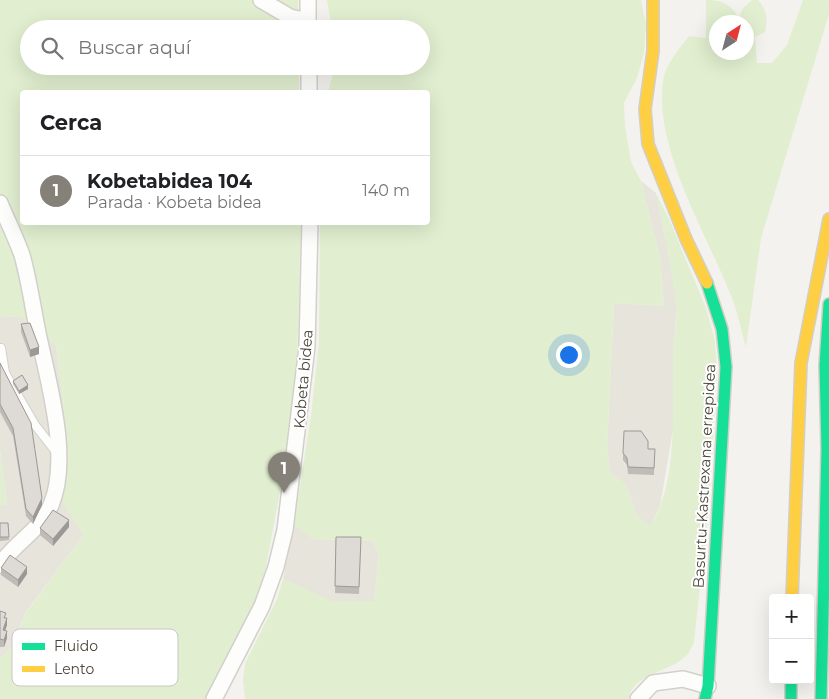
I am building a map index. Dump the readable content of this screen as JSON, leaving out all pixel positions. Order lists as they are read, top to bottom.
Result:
{
  "streets": {
    "main road": ["Basurtu-Kastrexana errepidea"],
    "street": ["Kobeta bidea"]
  },
  "legend": ["Fluido", "Lento"],
  "north": "top right",
  "page": {
    "search": "Buscar aquí",
    "heading": "Cerca",
    "list": [
      {
        "mark": "1",
        "name": "Kobetabidea 104",
        "note": "Parada · Kobeta bidea",
        "value": "140 m"
      }
    ],
    "pins": "1",
    "map_buttons": ["+", "−"]
  }
}
